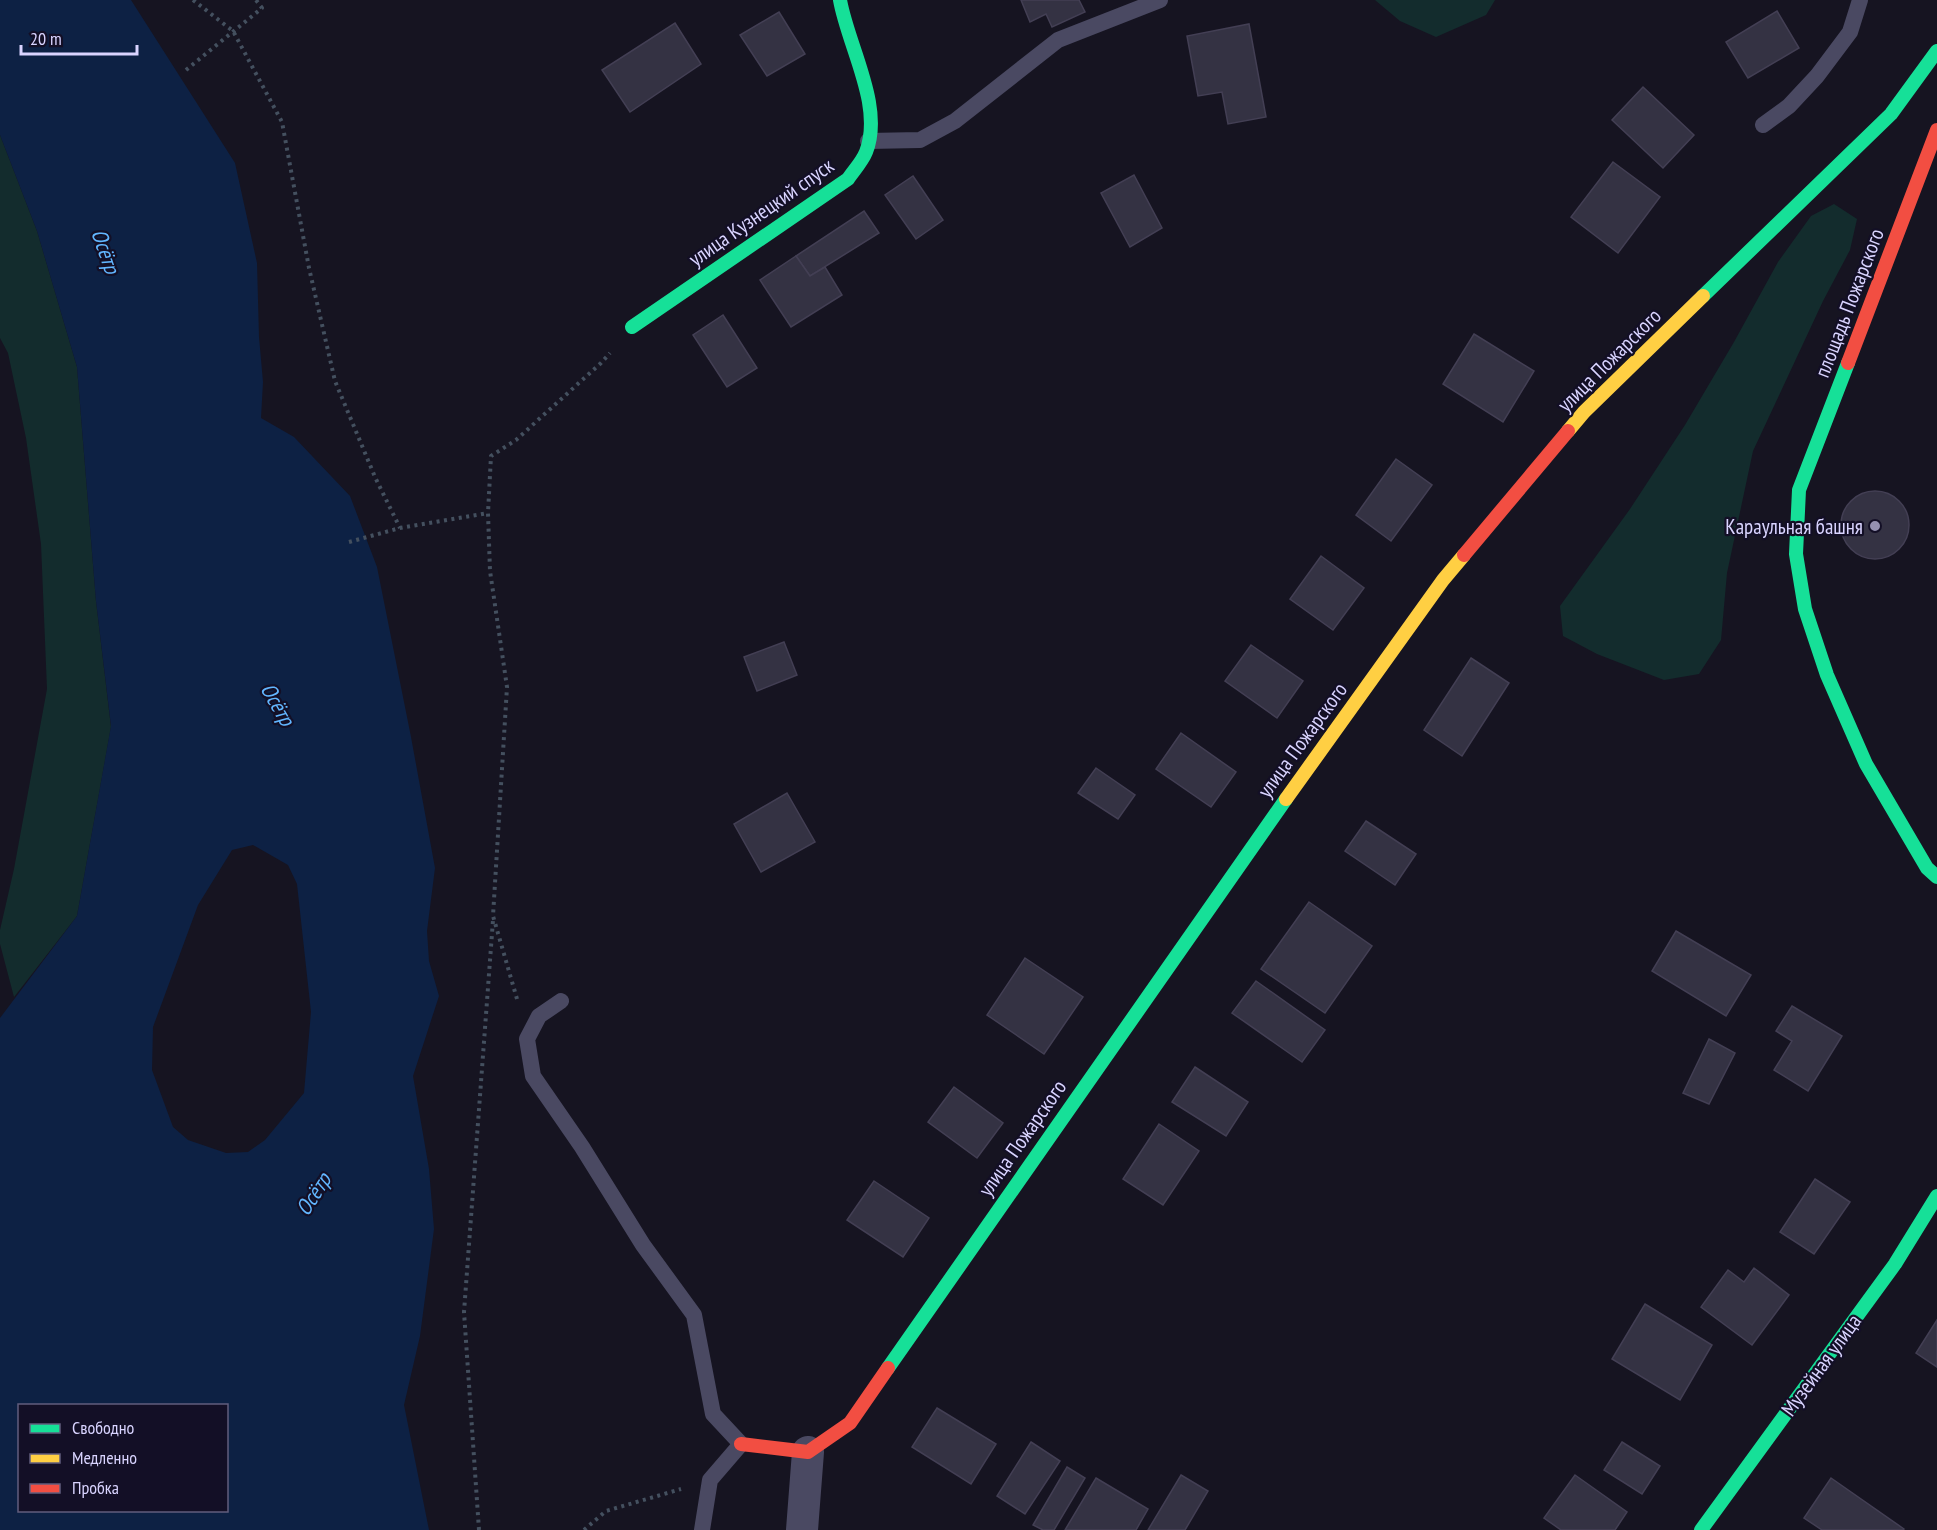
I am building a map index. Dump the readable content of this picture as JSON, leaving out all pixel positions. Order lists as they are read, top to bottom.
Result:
{
  "streets": {
    "street": [
      "улица Кузнецкий спуск",
      "площадь Пожарского",
      "улица Пожарского",
      "Музейная улица"
    ]
  },
  "water": ["Осётр"],
  "places": ["Караульная башня"],
  "legend": ["Свободно", "Медленно", "Пробка"],
  "scale_bar": "20 m"
}
